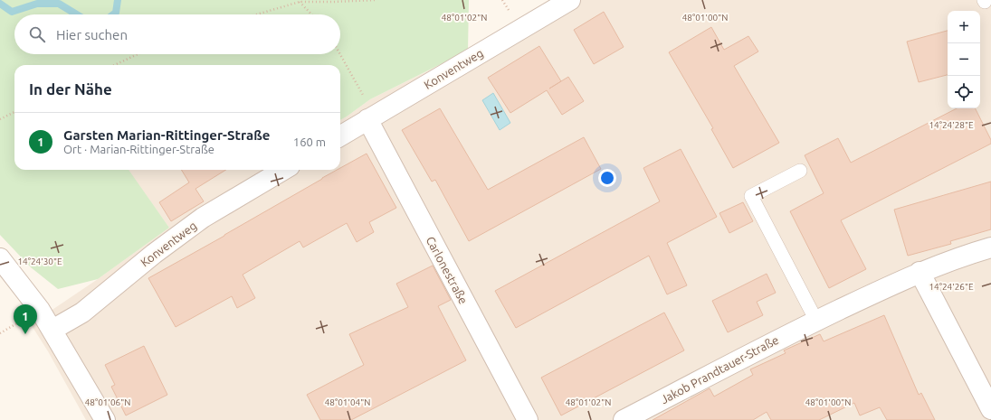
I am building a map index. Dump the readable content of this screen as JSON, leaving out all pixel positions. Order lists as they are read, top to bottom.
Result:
{
  "streets": {
    "street": ["Konventweg", "Carlonestraße", "Jakob Prandtauer-Straße"]
  },
  "crossings": [
    ["Konventweg", "Carlonestraße"]
  ],
  "page": {
    "map_buttons": ["+", "−"],
    "search": "Hier suchen",
    "heading": "In der Nähe",
    "list": [
      {
        "mark": "1",
        "name": "Garsten Marian-Rittinger-Straße",
        "note": "Ort · Marian-Rittinger-Straße",
        "value": "160 m"
      }
    ],
    "pins": "1"
  },
  "coordinates": [
    "48°01'02\"N",
    "48°01'00\"N",
    "14°24'28\"E",
    "14°24'30\"E",
    "14°24'26\"E",
    "48°01'06\"N",
    "48°01'04\"N"
  ]
}
